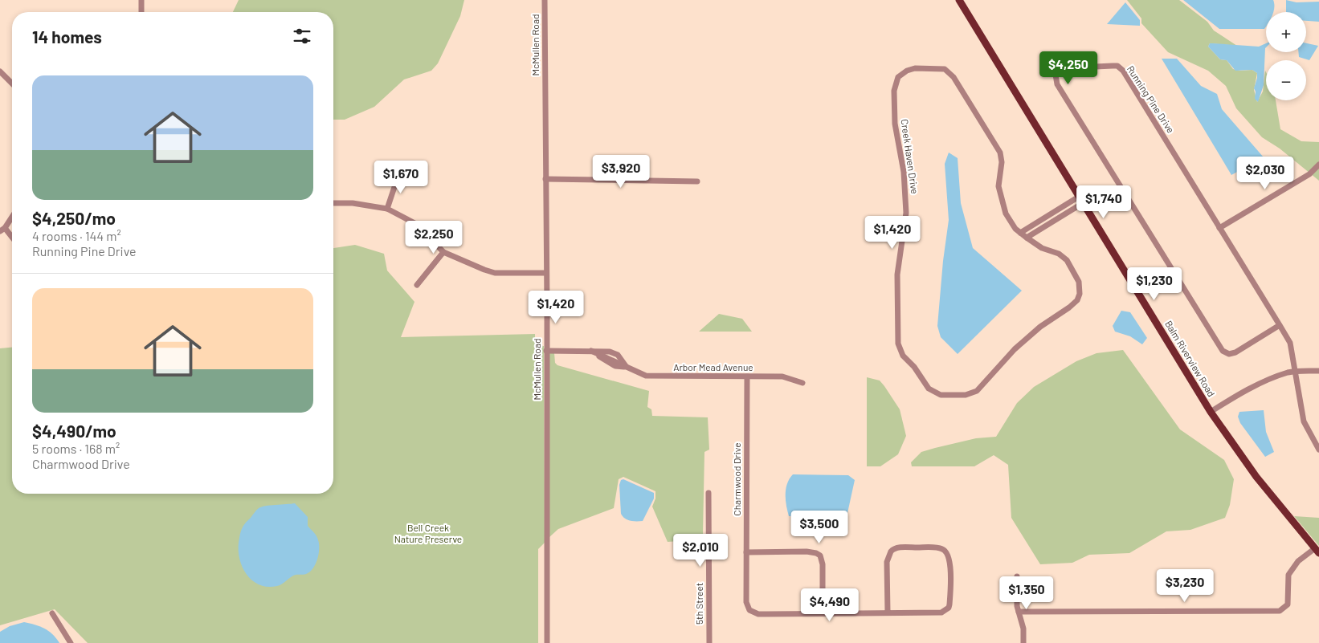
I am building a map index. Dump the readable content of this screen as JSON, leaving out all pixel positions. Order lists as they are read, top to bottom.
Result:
{
  "streets": {
    "main road": ["Balm Riverview Road"],
    "street": [
      "McMullen Road",
      "Running Pine Drive",
      "Creek Haven Drive",
      "Arbor Mead Avenue",
      "Charmwood Drive",
      "5th Street"
    ]
  },
  "crossings": [
    ["McMullen Road", "Arbor Mead Avenue"],
    ["Arbor Mead Avenue", "Charmwood Drive"]
  ],
  "parks": ["Bell Creek Nature Preserve"],
  "page": {
    "map_buttons": ["+", "−"],
    "heading": "14 homes",
    "price": [
      "$4,250",
      "$3,920",
      "$2,030",
      "$1,670",
      "$1,740",
      "$1,420",
      "$2,250",
      "$1,230",
      "$1,420",
      "$3,500",
      "$2,010",
      "$3,230",
      "$1,350",
      "$4,490"
    ],
    "list": [
      {
        "name": "$4,250/mo",
        "note": "4 rooms · 144 m² · Running Pine Drive"
      },
      {
        "name": "$4,490/mo",
        "note": "5 rooms · 168 m² · Charmwood Drive"
      }
    ]
  }
}
